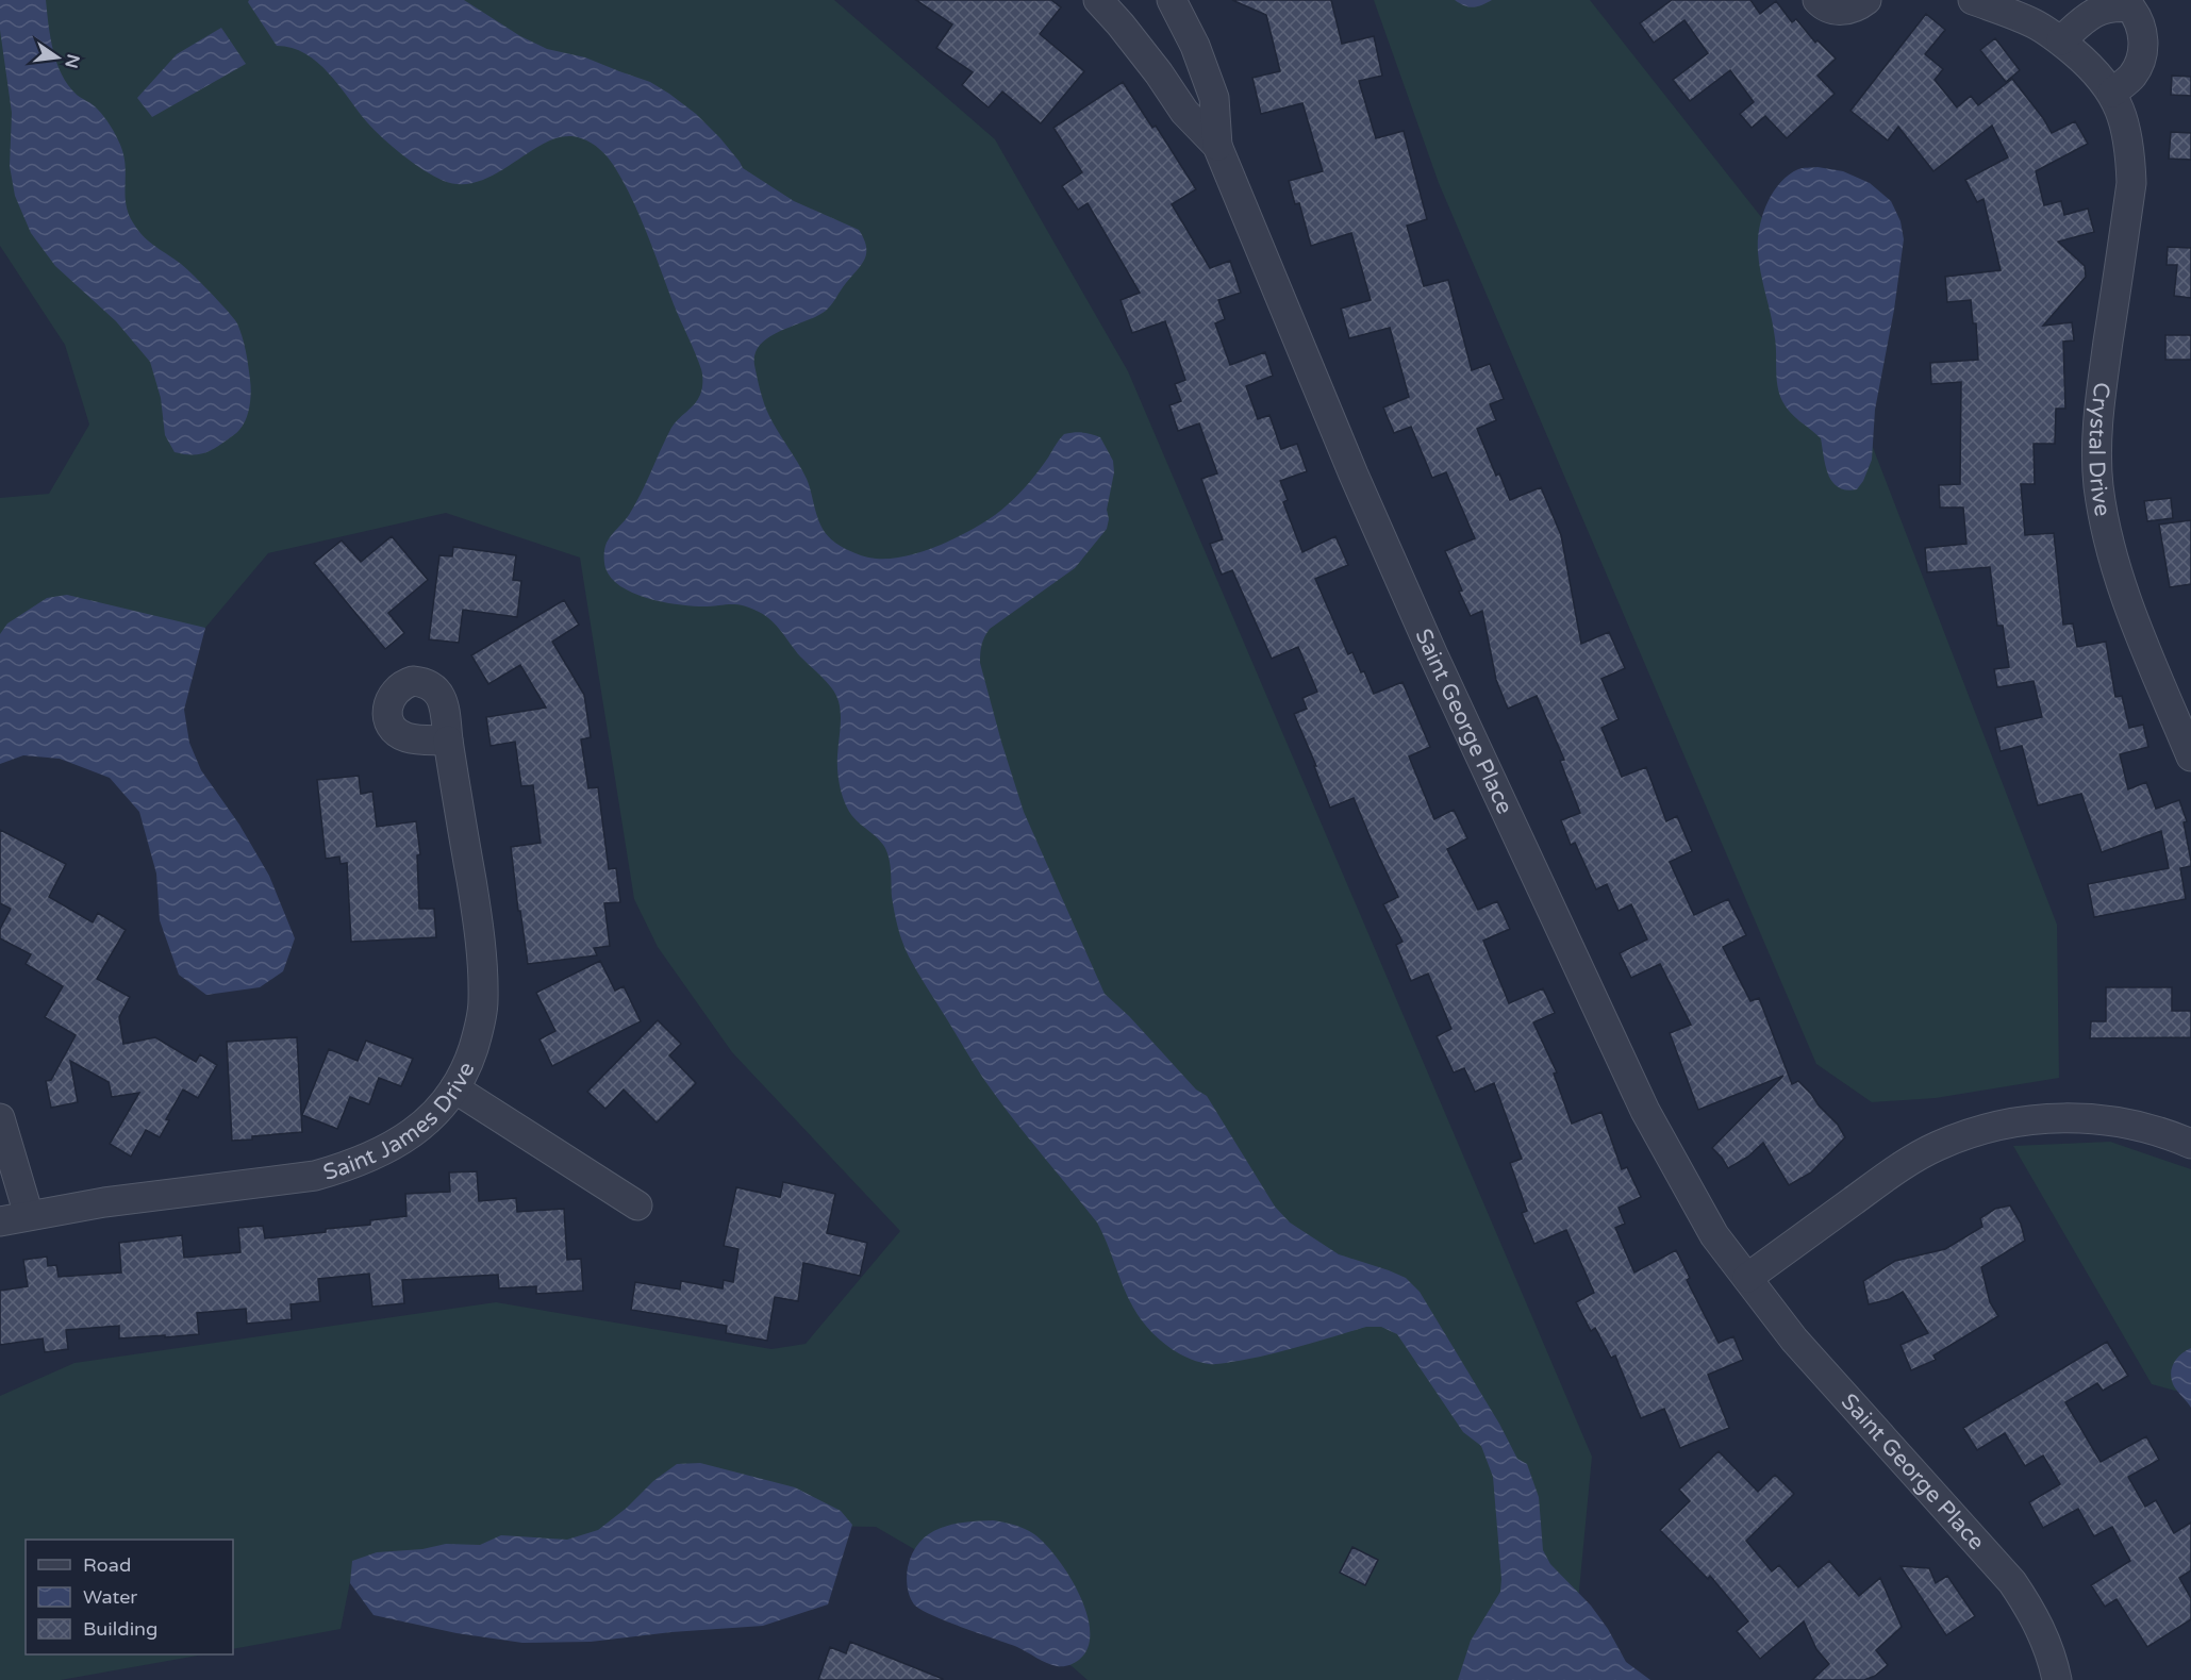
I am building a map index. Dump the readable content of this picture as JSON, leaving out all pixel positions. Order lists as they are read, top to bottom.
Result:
{
  "streets": {
    "street": ["Crystal Drive", "Saint George Place", "Saint James Drive"]
  },
  "legend": ["Road", "Water", "Building"],
  "north": "right"
}
